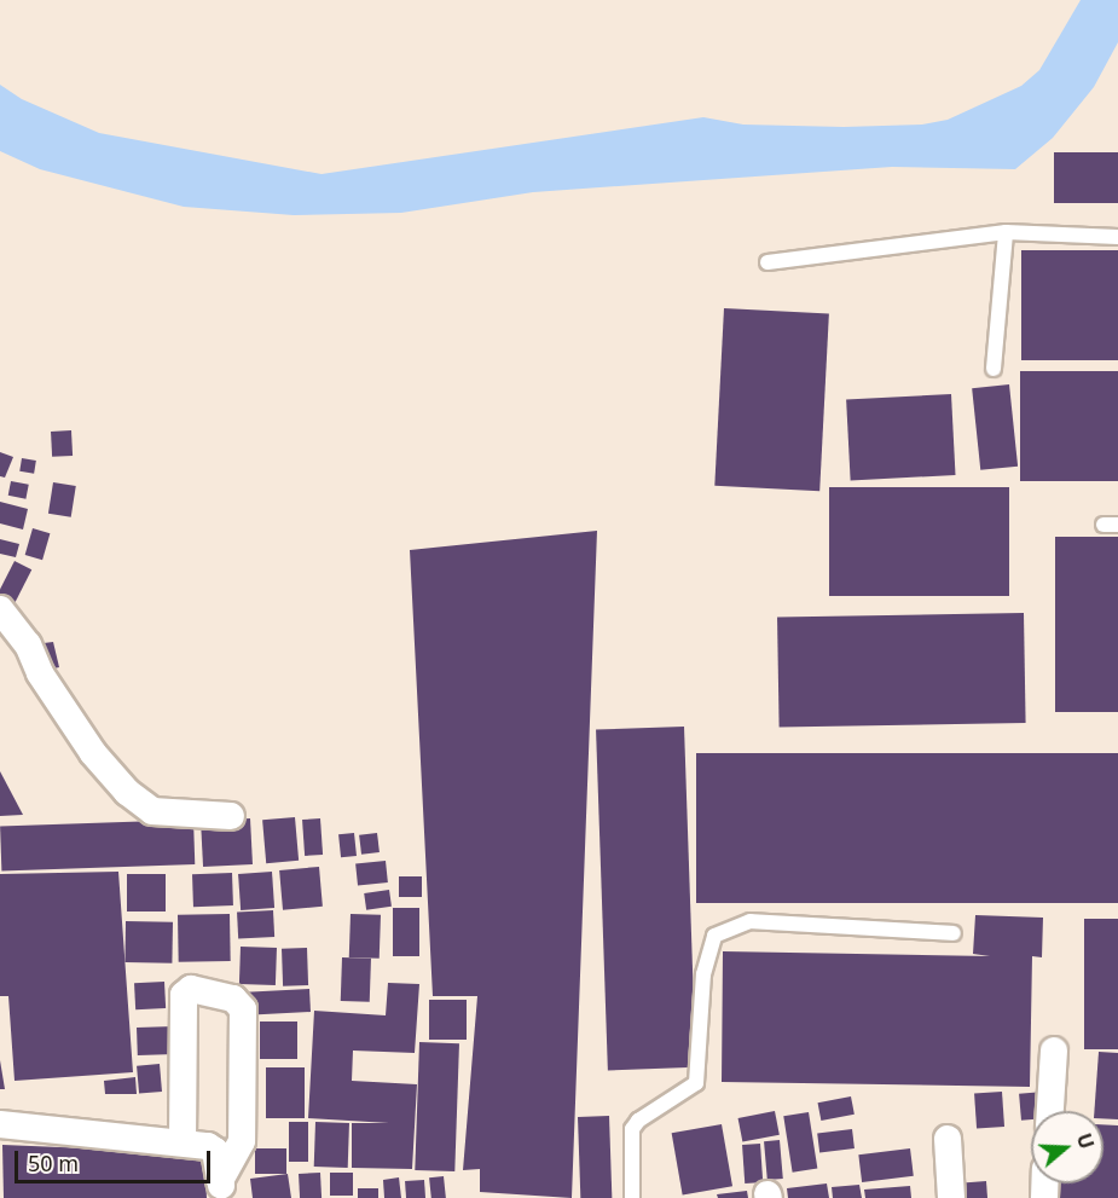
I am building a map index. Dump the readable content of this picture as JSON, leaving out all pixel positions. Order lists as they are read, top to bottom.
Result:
{
  "scale_bar": "50 m",
  "north": "right"
}
